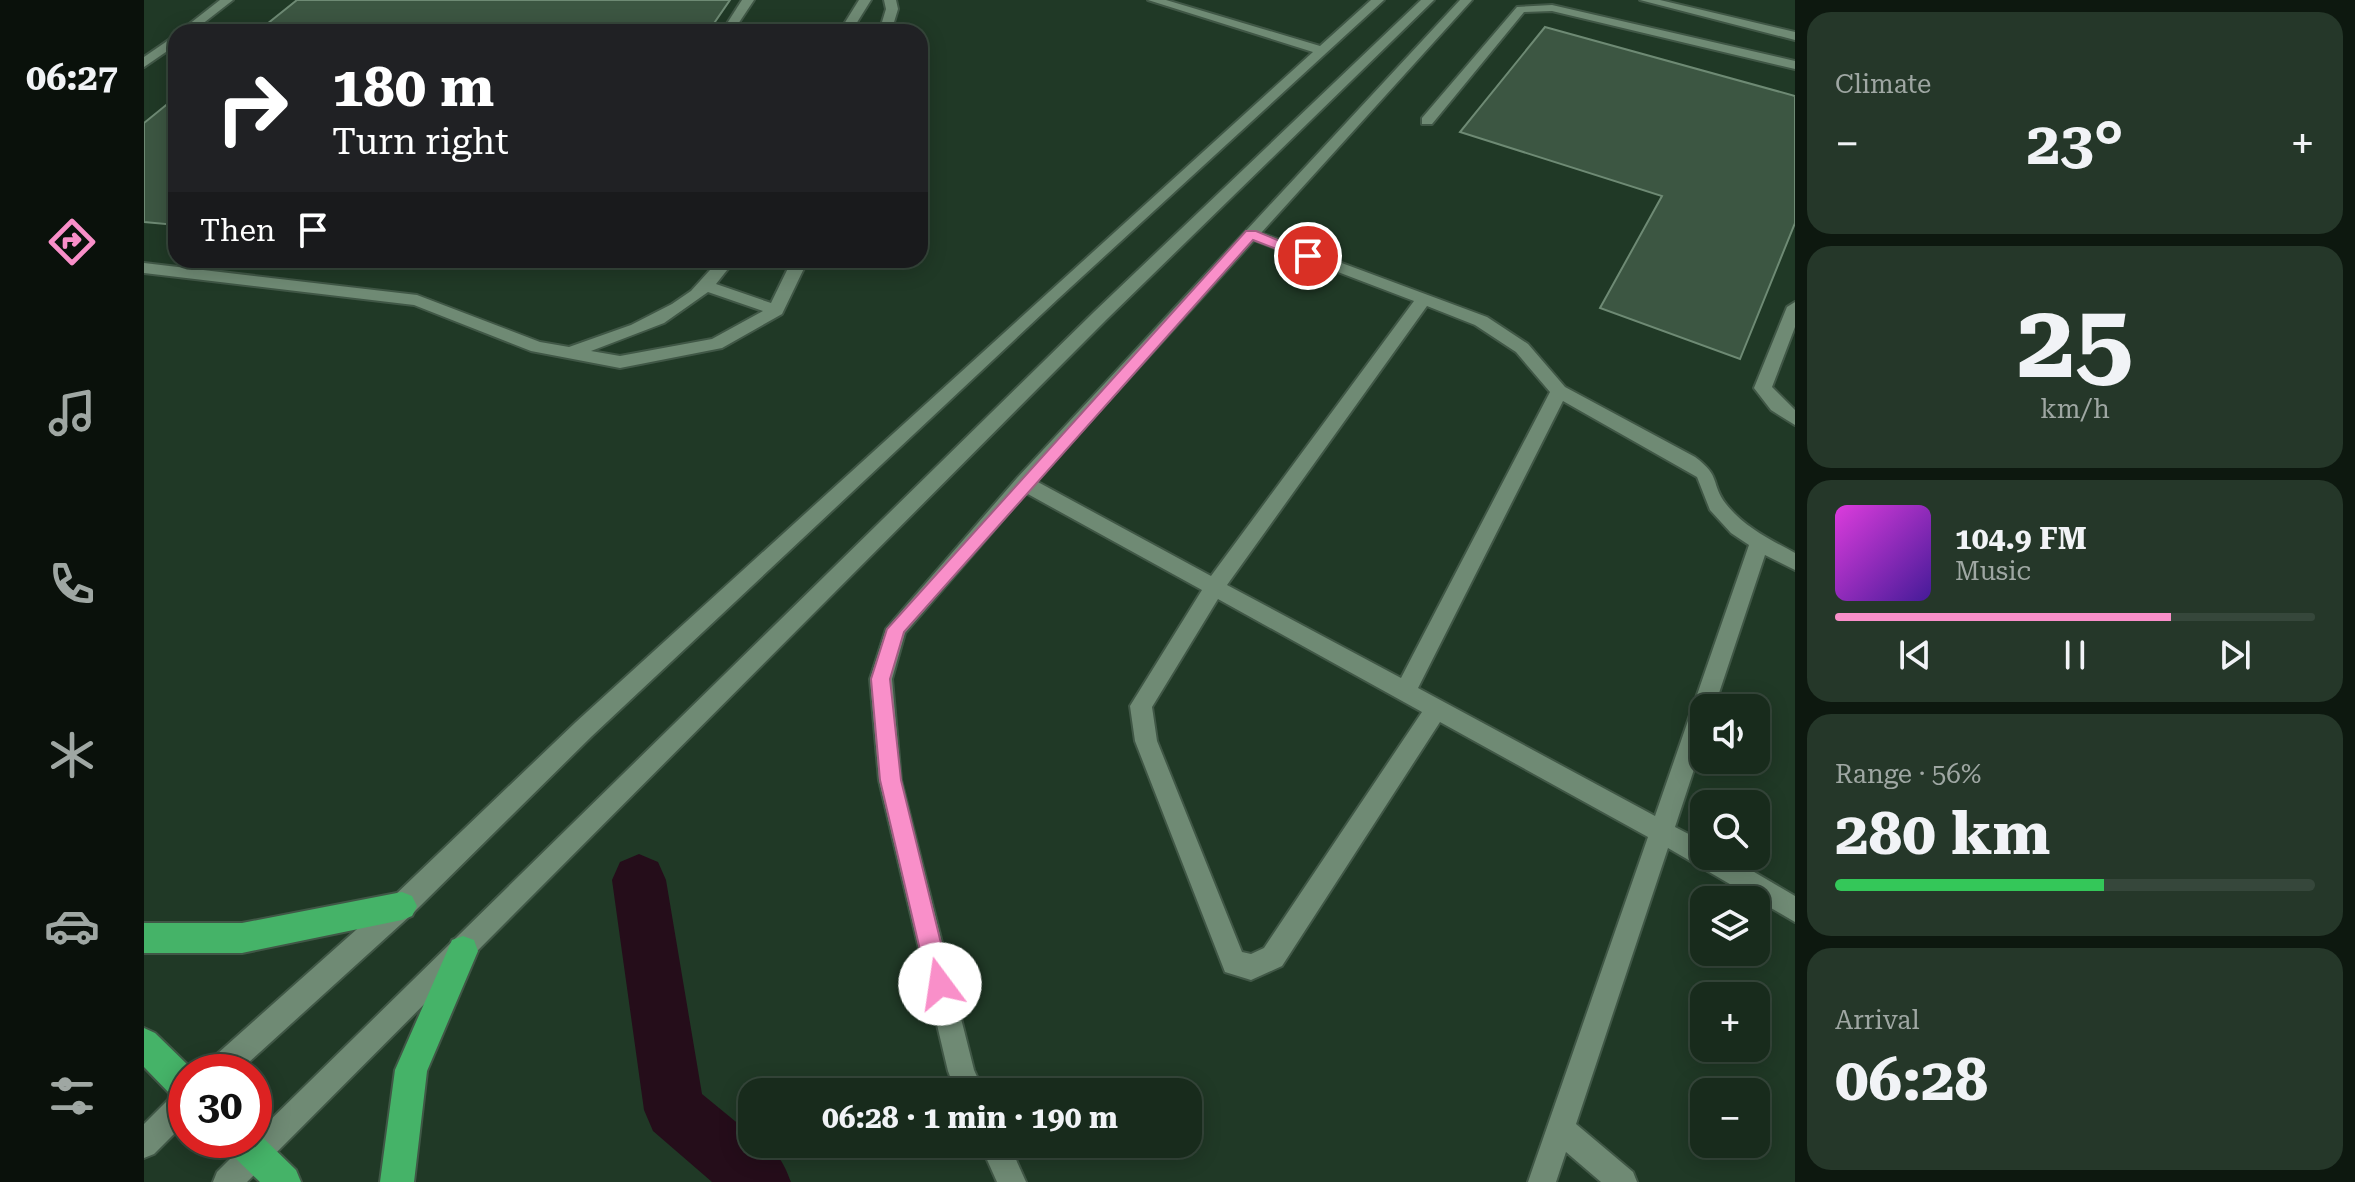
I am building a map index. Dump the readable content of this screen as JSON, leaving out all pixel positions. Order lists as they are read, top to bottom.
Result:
{
  "page": {
    "tabs": "06:27",
    "tile": [
      "Climate",
      ["25", "km/h"],
      ["Range · 56%", "280 km"],
      ["Arrival", "06:28"]
    ],
    "turn": ["180 m", "Turn right"],
    "heat": ["−", "23°", "+"],
    "then": "Then",
    "song": ["104.9 FM", "Music"],
    "map_buttons": ["+", "−"],
    "limit": "30",
    "trip": "06:28 · 1 min · 190 m"
  }
}
